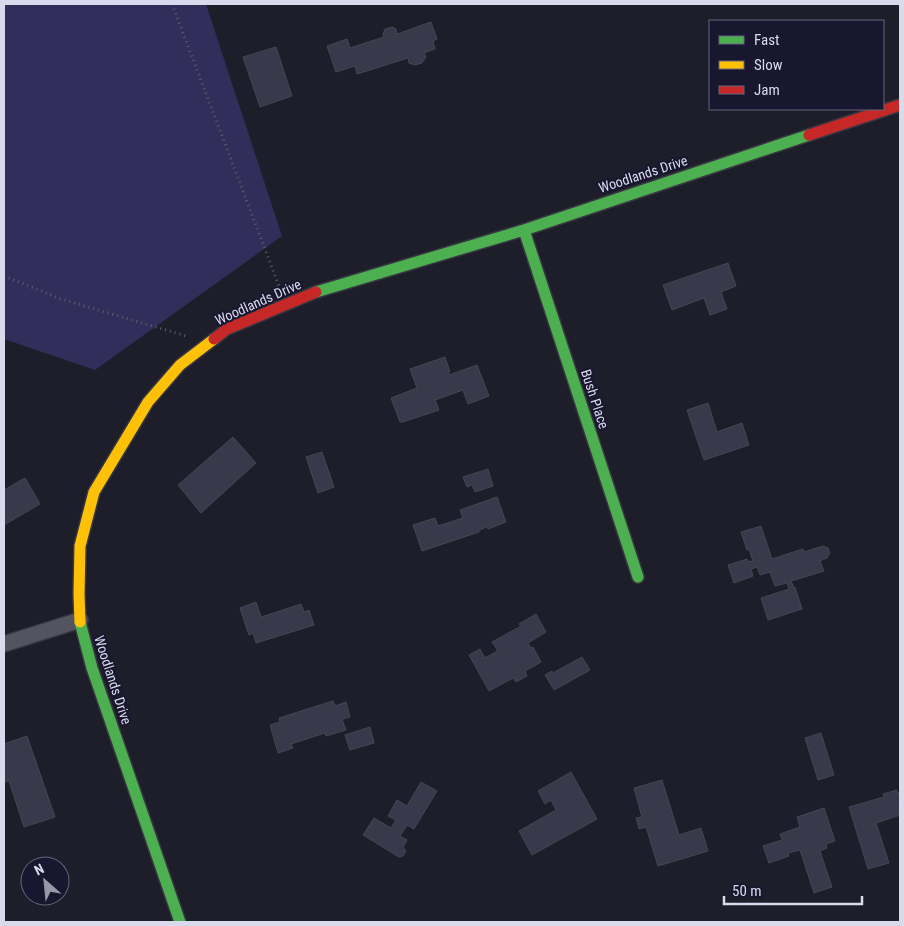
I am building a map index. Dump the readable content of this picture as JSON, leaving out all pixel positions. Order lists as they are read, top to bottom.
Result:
{
  "streets": {
    "street": ["Woodlands Drive", "Bush Place"]
  },
  "crossings": [
    ["Woodlands Drive", "Bush Place"]
  ],
  "legend": ["Fast", "Slow", "Jam"],
  "scale_bar": "50 m",
  "north": "top left"
}
